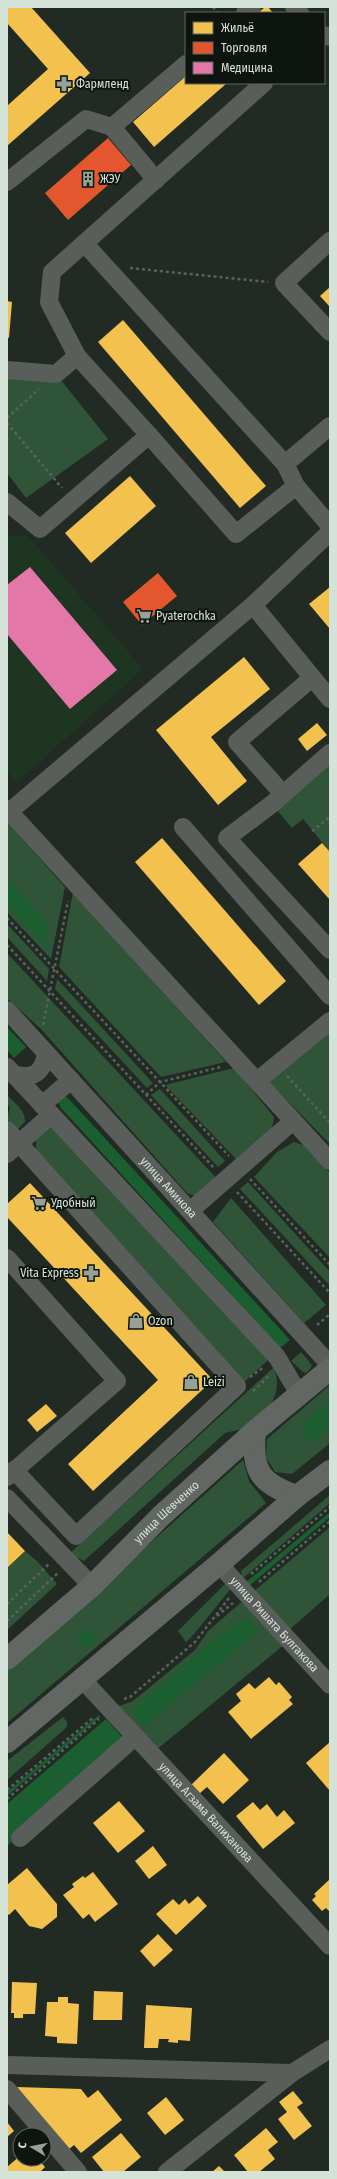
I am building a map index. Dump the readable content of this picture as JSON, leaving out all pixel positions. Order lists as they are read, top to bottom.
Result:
{
  "streets": {
    "main road": ["улица Шевченко"],
    "street": ["улица Аминова", "улица Ришата Булгакова", "улица Агзама Валиханова"]
  },
  "places": {
    "pharmacy": ["Фармленд", "Vita Express"],
    "building": ["ЖЭУ"],
    "supermarket": ["Pyaterochka", "Удобный"],
    "shop": ["Ozon", "Leizi"]
  },
  "legend": ["Жильё", "Торговля", "Медицина"],
  "north": "left"
}
